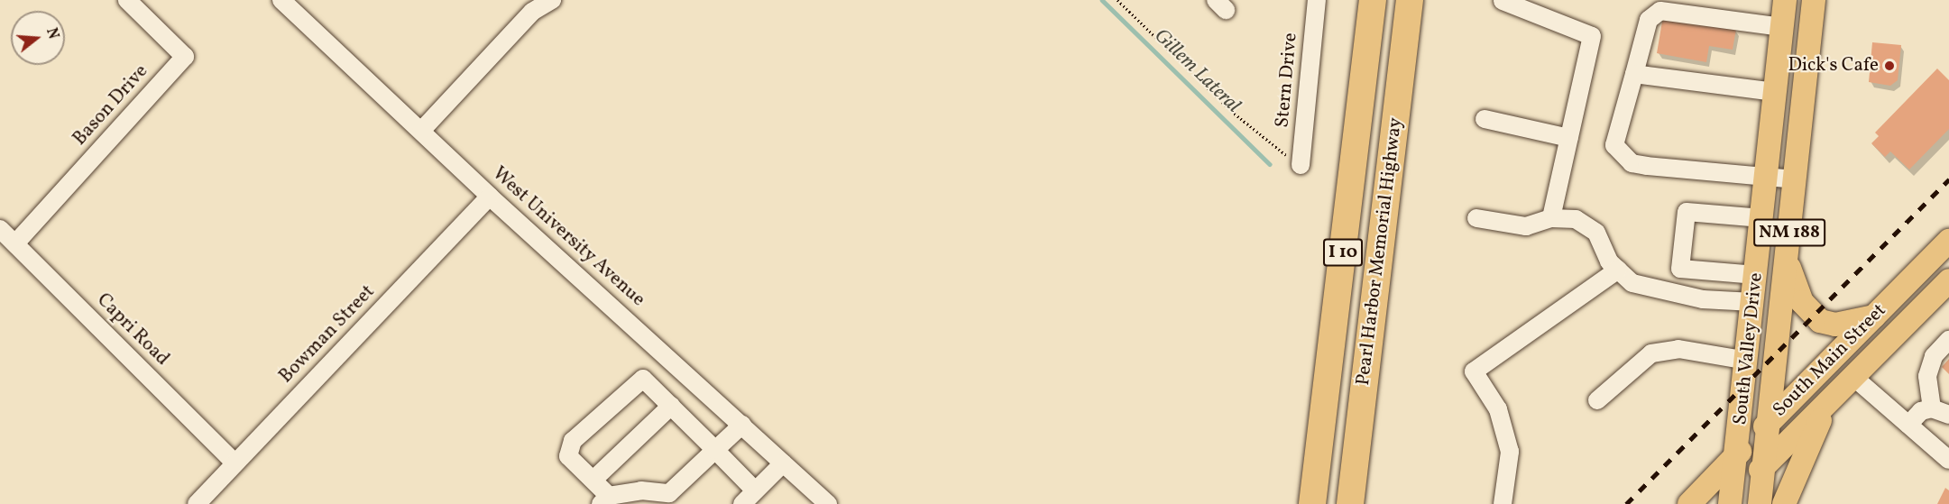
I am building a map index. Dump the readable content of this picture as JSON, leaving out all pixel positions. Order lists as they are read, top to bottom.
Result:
{
  "streets": {
    "highway": ["Pearl Harbor Memorial Highway", "I 10"],
    "main road": ["NM 188", "South Valley Drive", "South Main Street"],
    "street": [
      "Stern Drive",
      "Bason Drive",
      "West University Avenue",
      "Capri Road",
      "Bowman Street"
    ]
  },
  "crossings": [
    ["Bason Drive", "Capri Road"],
    ["West University Avenue", "Bowman Street"],
    ["Capri Road", "Bowman Street"],
    ["South Valley Drive", "South Main Street"]
  ],
  "water": ["Gillem Lateral"],
  "places": ["Dick's Cafe"],
  "north": "right"
}
